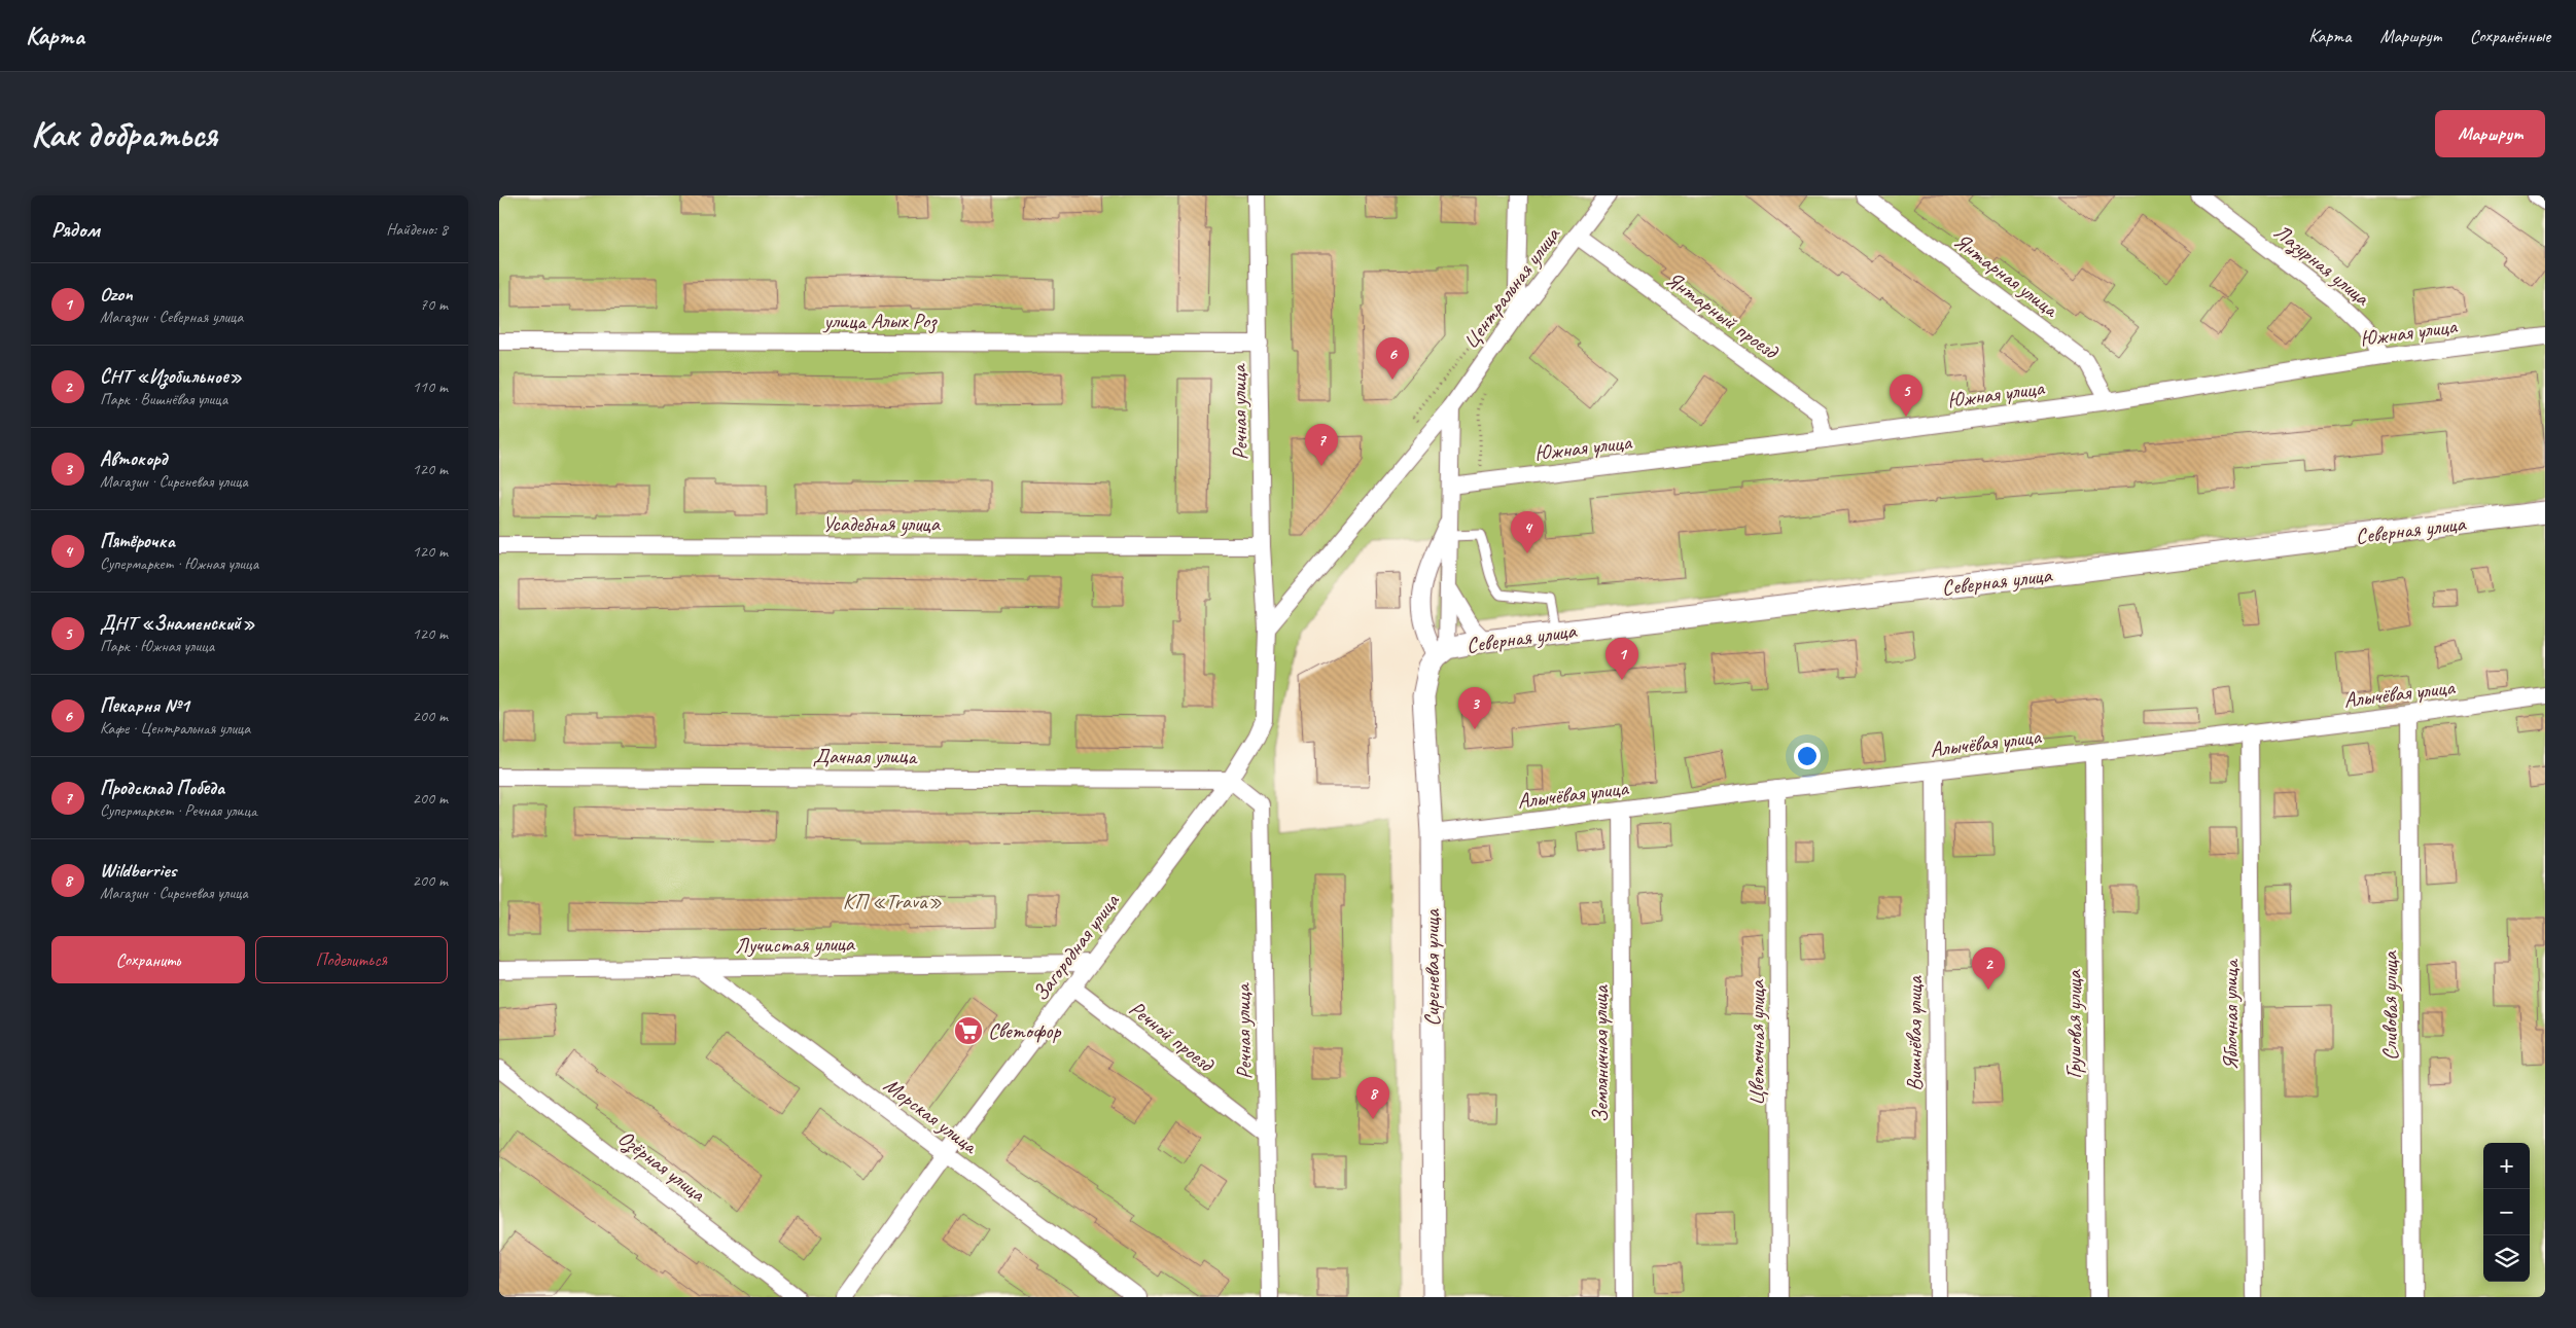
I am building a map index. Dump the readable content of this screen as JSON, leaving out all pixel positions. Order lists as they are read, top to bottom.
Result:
{
  "streets": {
    "street": [
      "Лазурная улица",
      "Янтарная улица",
      "Центральная улица",
      "Янтарный проезд",
      "улица Алых Роз",
      "Южная улица",
      "Речная улица",
      "Усадебная улица",
      "Северная улица",
      "Алычёвая улица",
      "Дачная улица",
      "Лучистая улица",
      "Загородная улица",
      "Сиреневая улица",
      "Сливовая улица",
      "Яблочная улица",
      "Грушовая улица",
      "Вишнёвая улица",
      "Речной проезд",
      "Цветочная улица",
      "Земляничная улица",
      "Морская улица",
      "Озёрная улица"
    ]
  },
  "crossings": [
    ["Лазурная улица", "Южная улица"],
    ["Янтарная улица", "Южная улица"],
    ["Центральная улица", "Янтарный проезд"],
    ["Центральная улица", "Речная улица"],
    ["Центральная улица", "Загородная улица"],
    ["Янтарный проезд", "Южная улица"],
    ["улица Алых Роз", "Речная улица"],
    ["Речная улица", "Усадебная улица"],
    ["Речная улица", "Дачная улица"],
    ["Речная улица", "Загородная улица"],
    ["Речная улица", "Речной проезд"],
    ["Северная улица", "Сиреневая улица"],
    ["Алычёвая улица", "Сиреневая улица"],
    ["Алычёвая улица", "Сливовая улица"],
    ["Алычёвая улица", "Яблочная улица"],
    ["Алычёвая улица", "Грушовая улица"],
    ["Алычёвая улица", "Вишнёвая улица"],
    ["Алычёвая улица", "Цветочная улица"],
    ["Алычёвая улица", "Земляничная улица"],
    ["Дачная улица", "Загородная улица"],
    ["Лучистая улица", "Загородная улица"],
    ["Лучистая улица", "Морская улица"],
    ["Загородная улица", "Речной проезд"],
    ["Загородная улица", "Морская улица"]
  ],
  "parks": ["КП «Trava»"],
  "places": {
    "supermarket": ["Светофор"]
  },
  "page": {
    "header": "Карта",
    "nav": ["Карта", "Маршрут", "Сохранённые"],
    "buttons": [
      "Маршрут",
      ["Сохранить", "Поделиться"]
    ],
    "title": "Как добраться",
    "heading": ["Рядом", "Найдено: 8"],
    "list": [
      {
        "mark": "1",
        "name": "Ozon",
        "note": "Магазин · Северная улица",
        "value": "70 m"
      },
      {
        "mark": "2",
        "name": "СНТ «Изобильное»",
        "note": "Парк · Вишнёвая улица",
        "value": "110 m"
      },
      {
        "mark": "3",
        "name": "Автокорд",
        "note": "Магазин · Сиреневая улица",
        "value": "120 m"
      },
      {
        "mark": "4",
        "name": "Пятёрочка",
        "note": "Супермаркет · Южная улица",
        "value": "120 m"
      },
      {
        "mark": "5",
        "name": "ДНТ «Знаменский»",
        "note": "Парк · Южная улица",
        "value": "120 m"
      },
      {
        "mark": "6",
        "name": "Пекарня №1",
        "note": "Кафе · Центральная улица",
        "value": "200 m"
      },
      {
        "mark": "7",
        "name": "Продсклад Победа",
        "note": "Супермаркет · Речная улица",
        "value": "200 m"
      },
      {
        "mark": "8",
        "name": "Wildberries",
        "note": "Магазин · Сиреневая улица",
        "value": "200 m"
      }
    ],
    "pins": [
      "6",
      "5",
      "7",
      "4",
      "1",
      "3",
      "2",
      "8"
    ],
    "map_buttons": ["+", "−"]
  }
}
